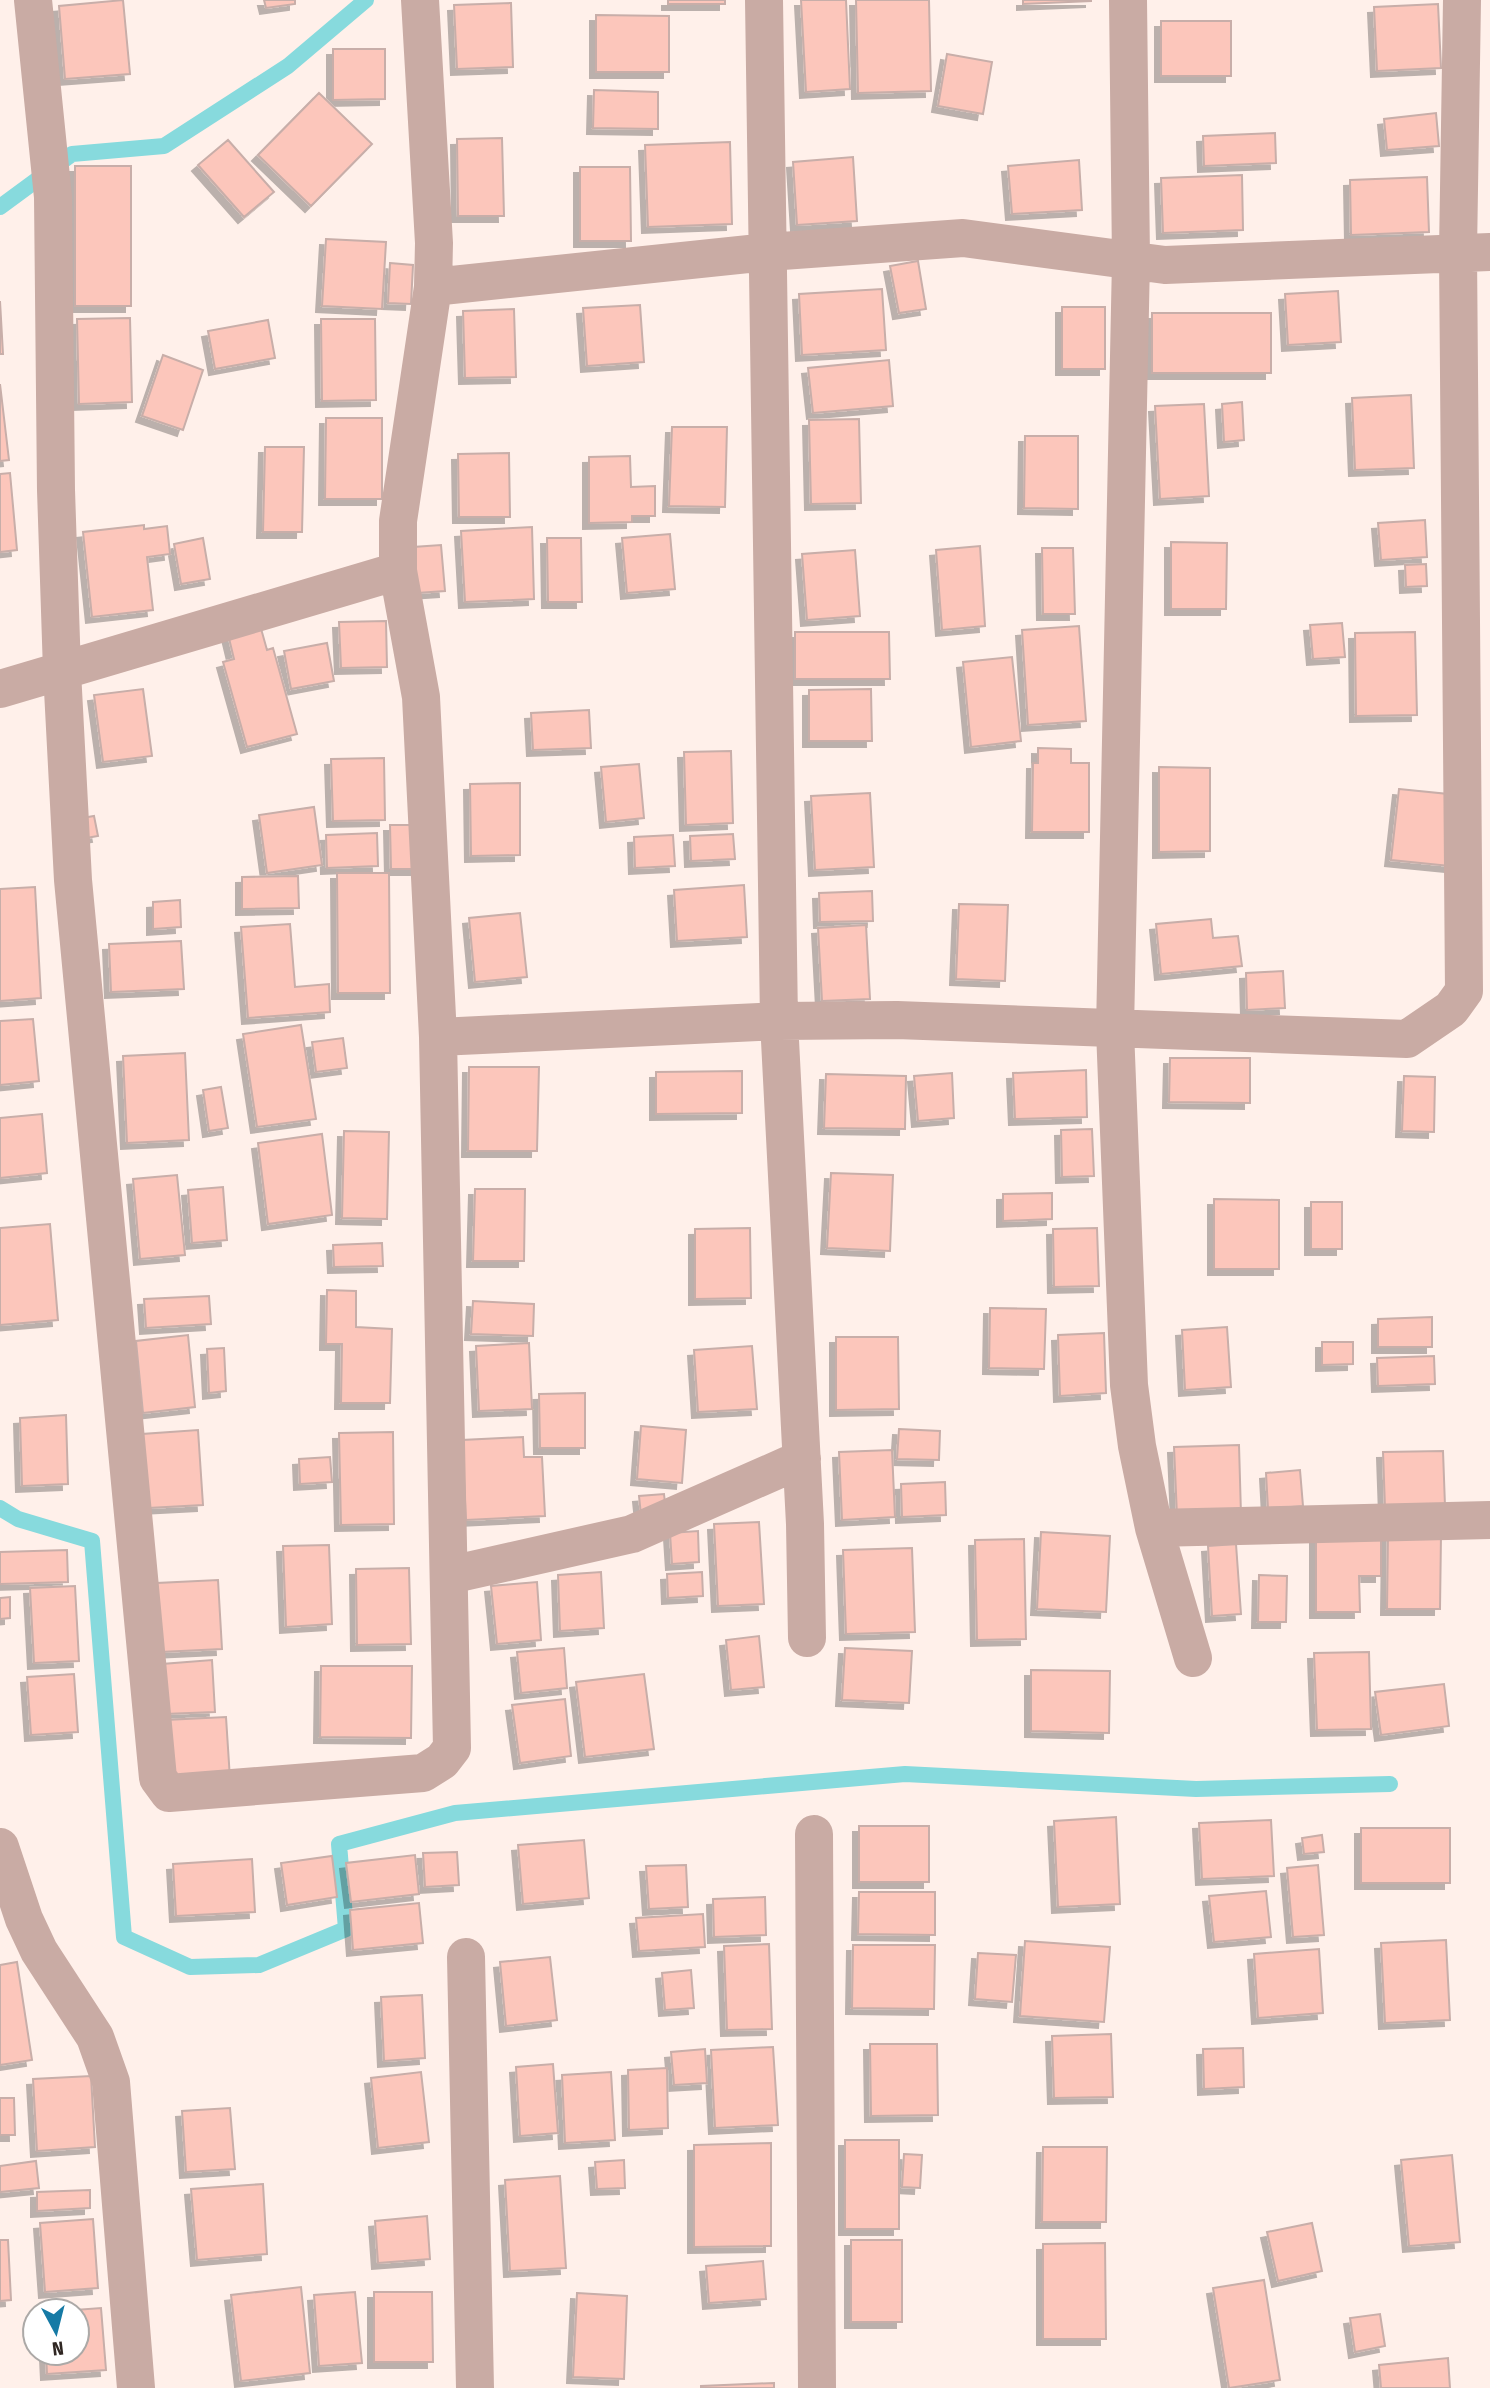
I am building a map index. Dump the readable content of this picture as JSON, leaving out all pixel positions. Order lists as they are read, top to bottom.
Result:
{
  "north": "bottom"
}
